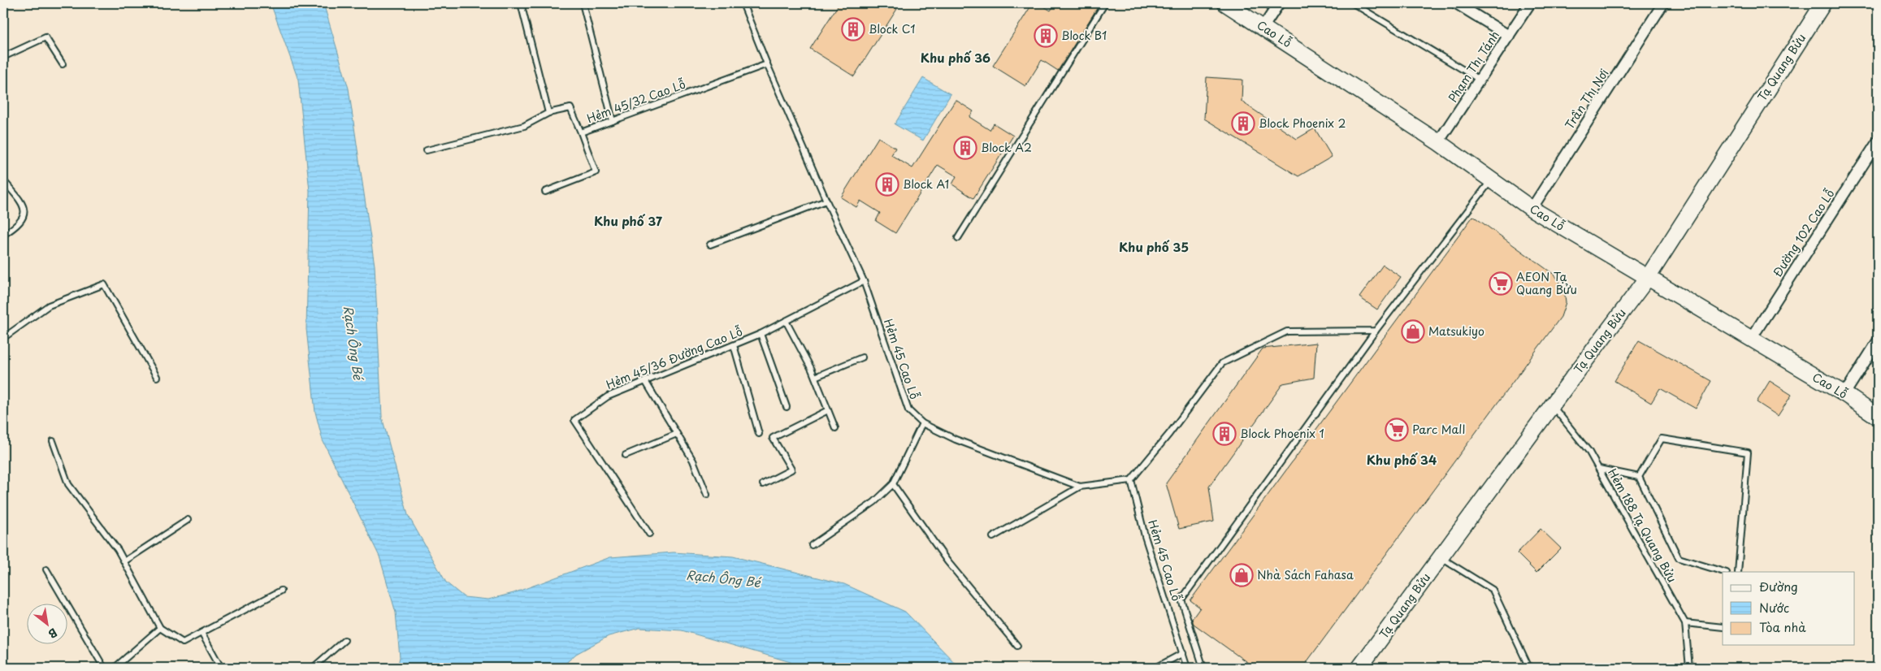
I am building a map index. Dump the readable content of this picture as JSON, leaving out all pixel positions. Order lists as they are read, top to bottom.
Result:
{
  "streets": {
    "main road": ["Cao Lỗ", "Tạ Quang Bửu"],
    "street": ["Phạm Thị Tánh", "Trần Thị Nơi", "Đường 102 Cao Lỗ"],
    "lane": [
      "Hẻm 45/32 Cao Lỗ",
      "Hẻm 45/36 Đường Cao Lỗ",
      "Hẻm 45 Cao Lỗ",
      "Hẻm 188 Tạ Quang Bửu"
    ]
  },
  "crossings": [
    ["Cao Lỗ", "Phạm Thị Tánh"],
    ["Cao Lỗ", "Tạ Quang Bửu"],
    ["Cao Lỗ", "Trần Thị Nơi"],
    ["Cao Lỗ", "Đường 102 Cao Lỗ"],
    ["Tạ Quang Bửu", "Hẻm 188 Tạ Quang Bửu"],
    ["Hẻm 45/32 Cao Lỗ", "Hẻm 45 Cao Lỗ"],
    ["Hẻm 45/36 Đường Cao Lỗ", "Hẻm 45 Cao Lỗ"]
  ],
  "districts": [
    "Khu phố 36",
    "Khu phố 37",
    "Khu phố 35",
    "Khu phố 34"
  ],
  "water": ["Rạch Ông Bé"],
  "places": {
    "building": [
      "Block C1",
      "Block B1",
      "Block Phoenix 2",
      "Block A2",
      "Block A1",
      "Block Phoenix 1"
    ],
    "supermarket": ["AEON Tạ Quang Bửu", "Parc Mall"],
    "shop": ["Matsukiyo", "Nhà Sách Fahasa"]
  },
  "legend": ["Đường", "Nước", "Tòa nhà"],
  "north": "bottom right"
}
